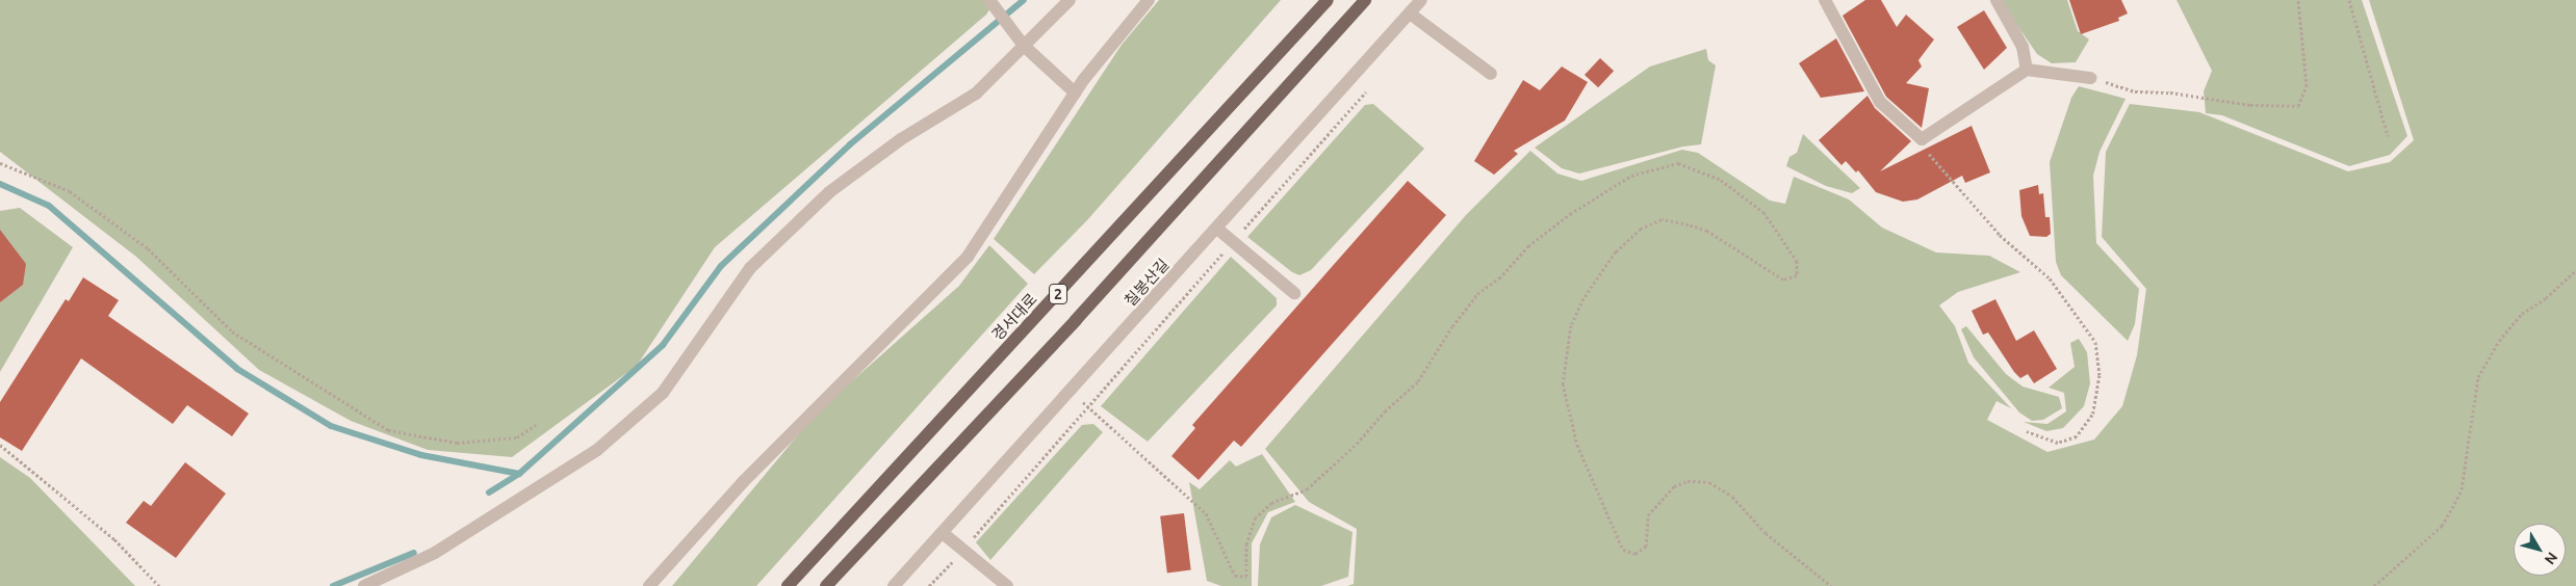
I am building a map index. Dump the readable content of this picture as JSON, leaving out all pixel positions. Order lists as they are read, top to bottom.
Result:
{
  "streets": {
    "main road": ["2", "경서대로"],
    "street": ["칠봉산길"]
  },
  "north": "bottom right"
}
